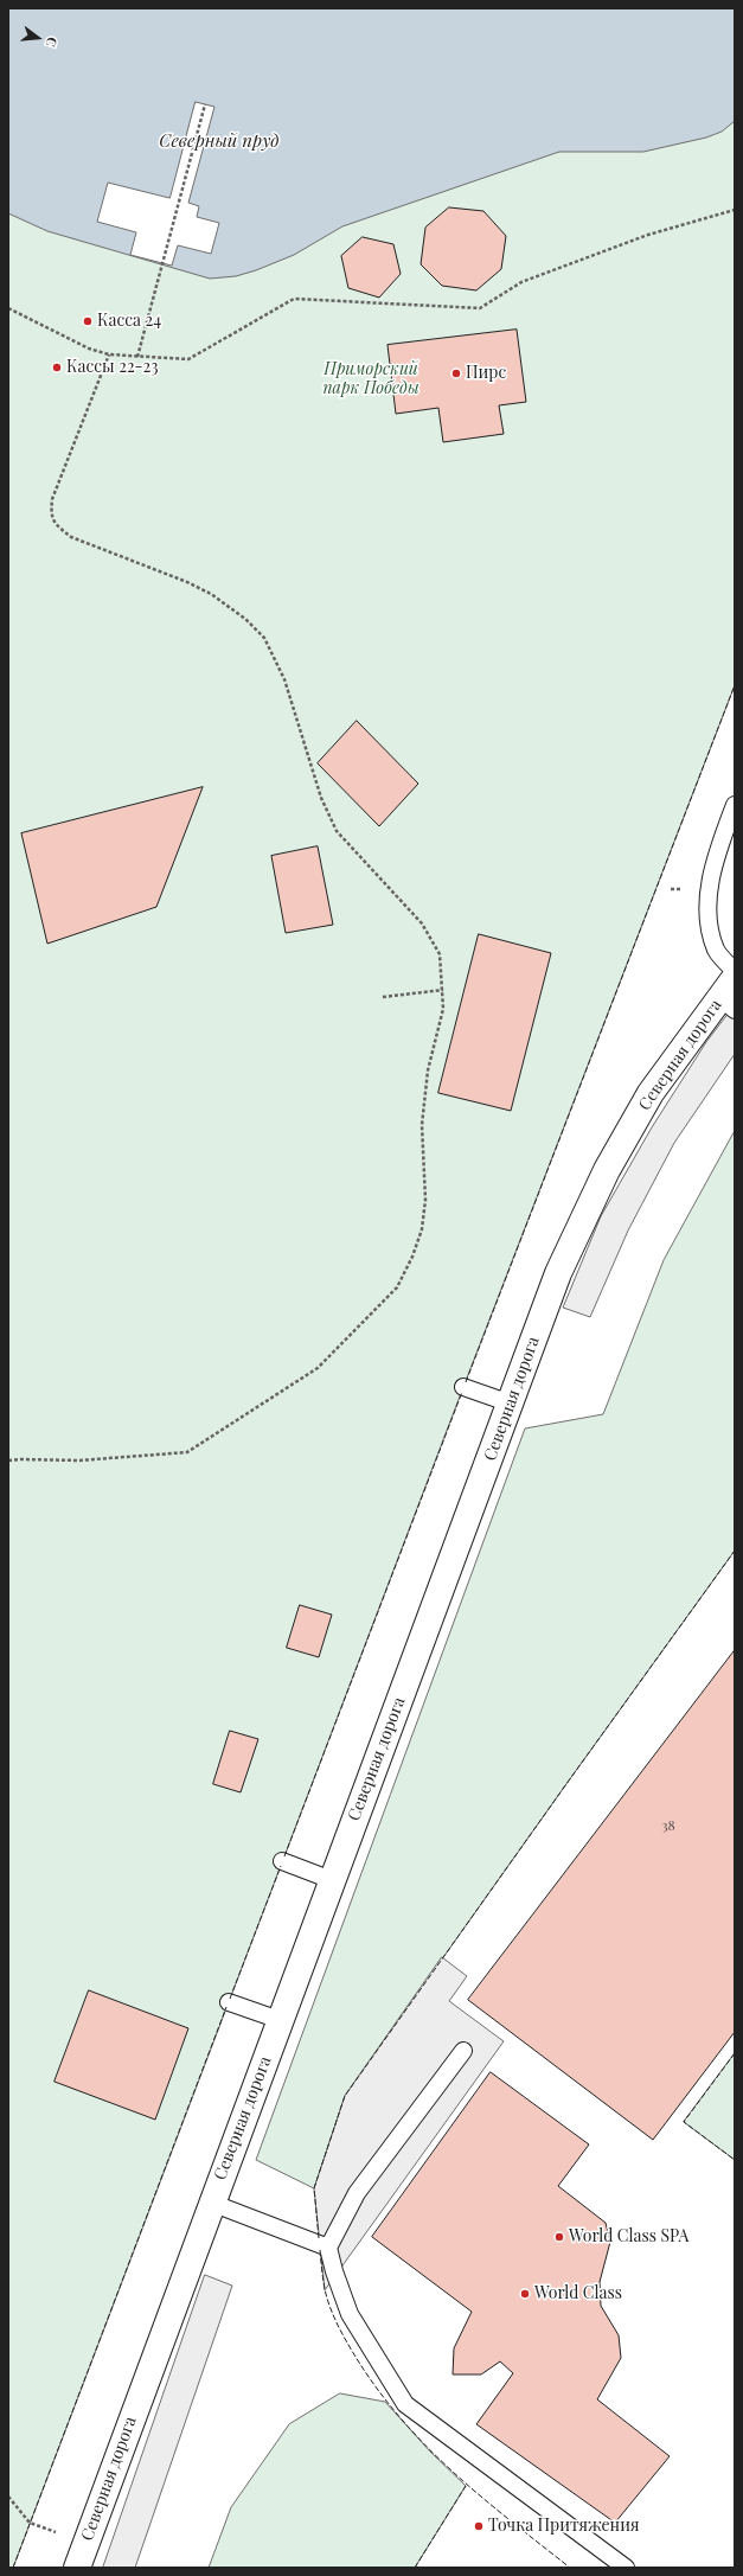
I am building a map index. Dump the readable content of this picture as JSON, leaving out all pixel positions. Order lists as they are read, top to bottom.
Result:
{
  "streets": {
    "street": ["Северная дорога"]
  },
  "water": ["Северный пруд"],
  "parks": ["Приморский парк Победы"],
  "places": [
    "Касса 24",
    "Кассы 22-23",
    "Пирс",
    "World Class SPA",
    "World Class",
    "Точка Притяжения"
  ],
  "house_numbers": ["38"],
  "north": "right"
}
